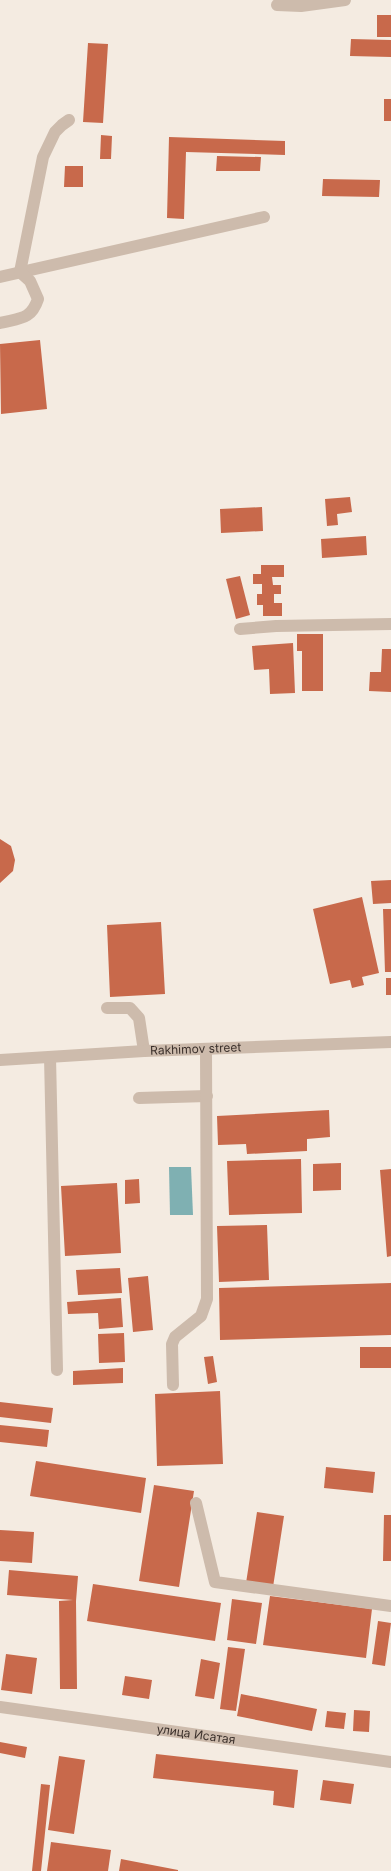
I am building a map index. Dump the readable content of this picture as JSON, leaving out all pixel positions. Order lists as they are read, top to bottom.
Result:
{
  "streets": {
    "street": ["Rakhimov street", "улица Исатая"]
  }
}
